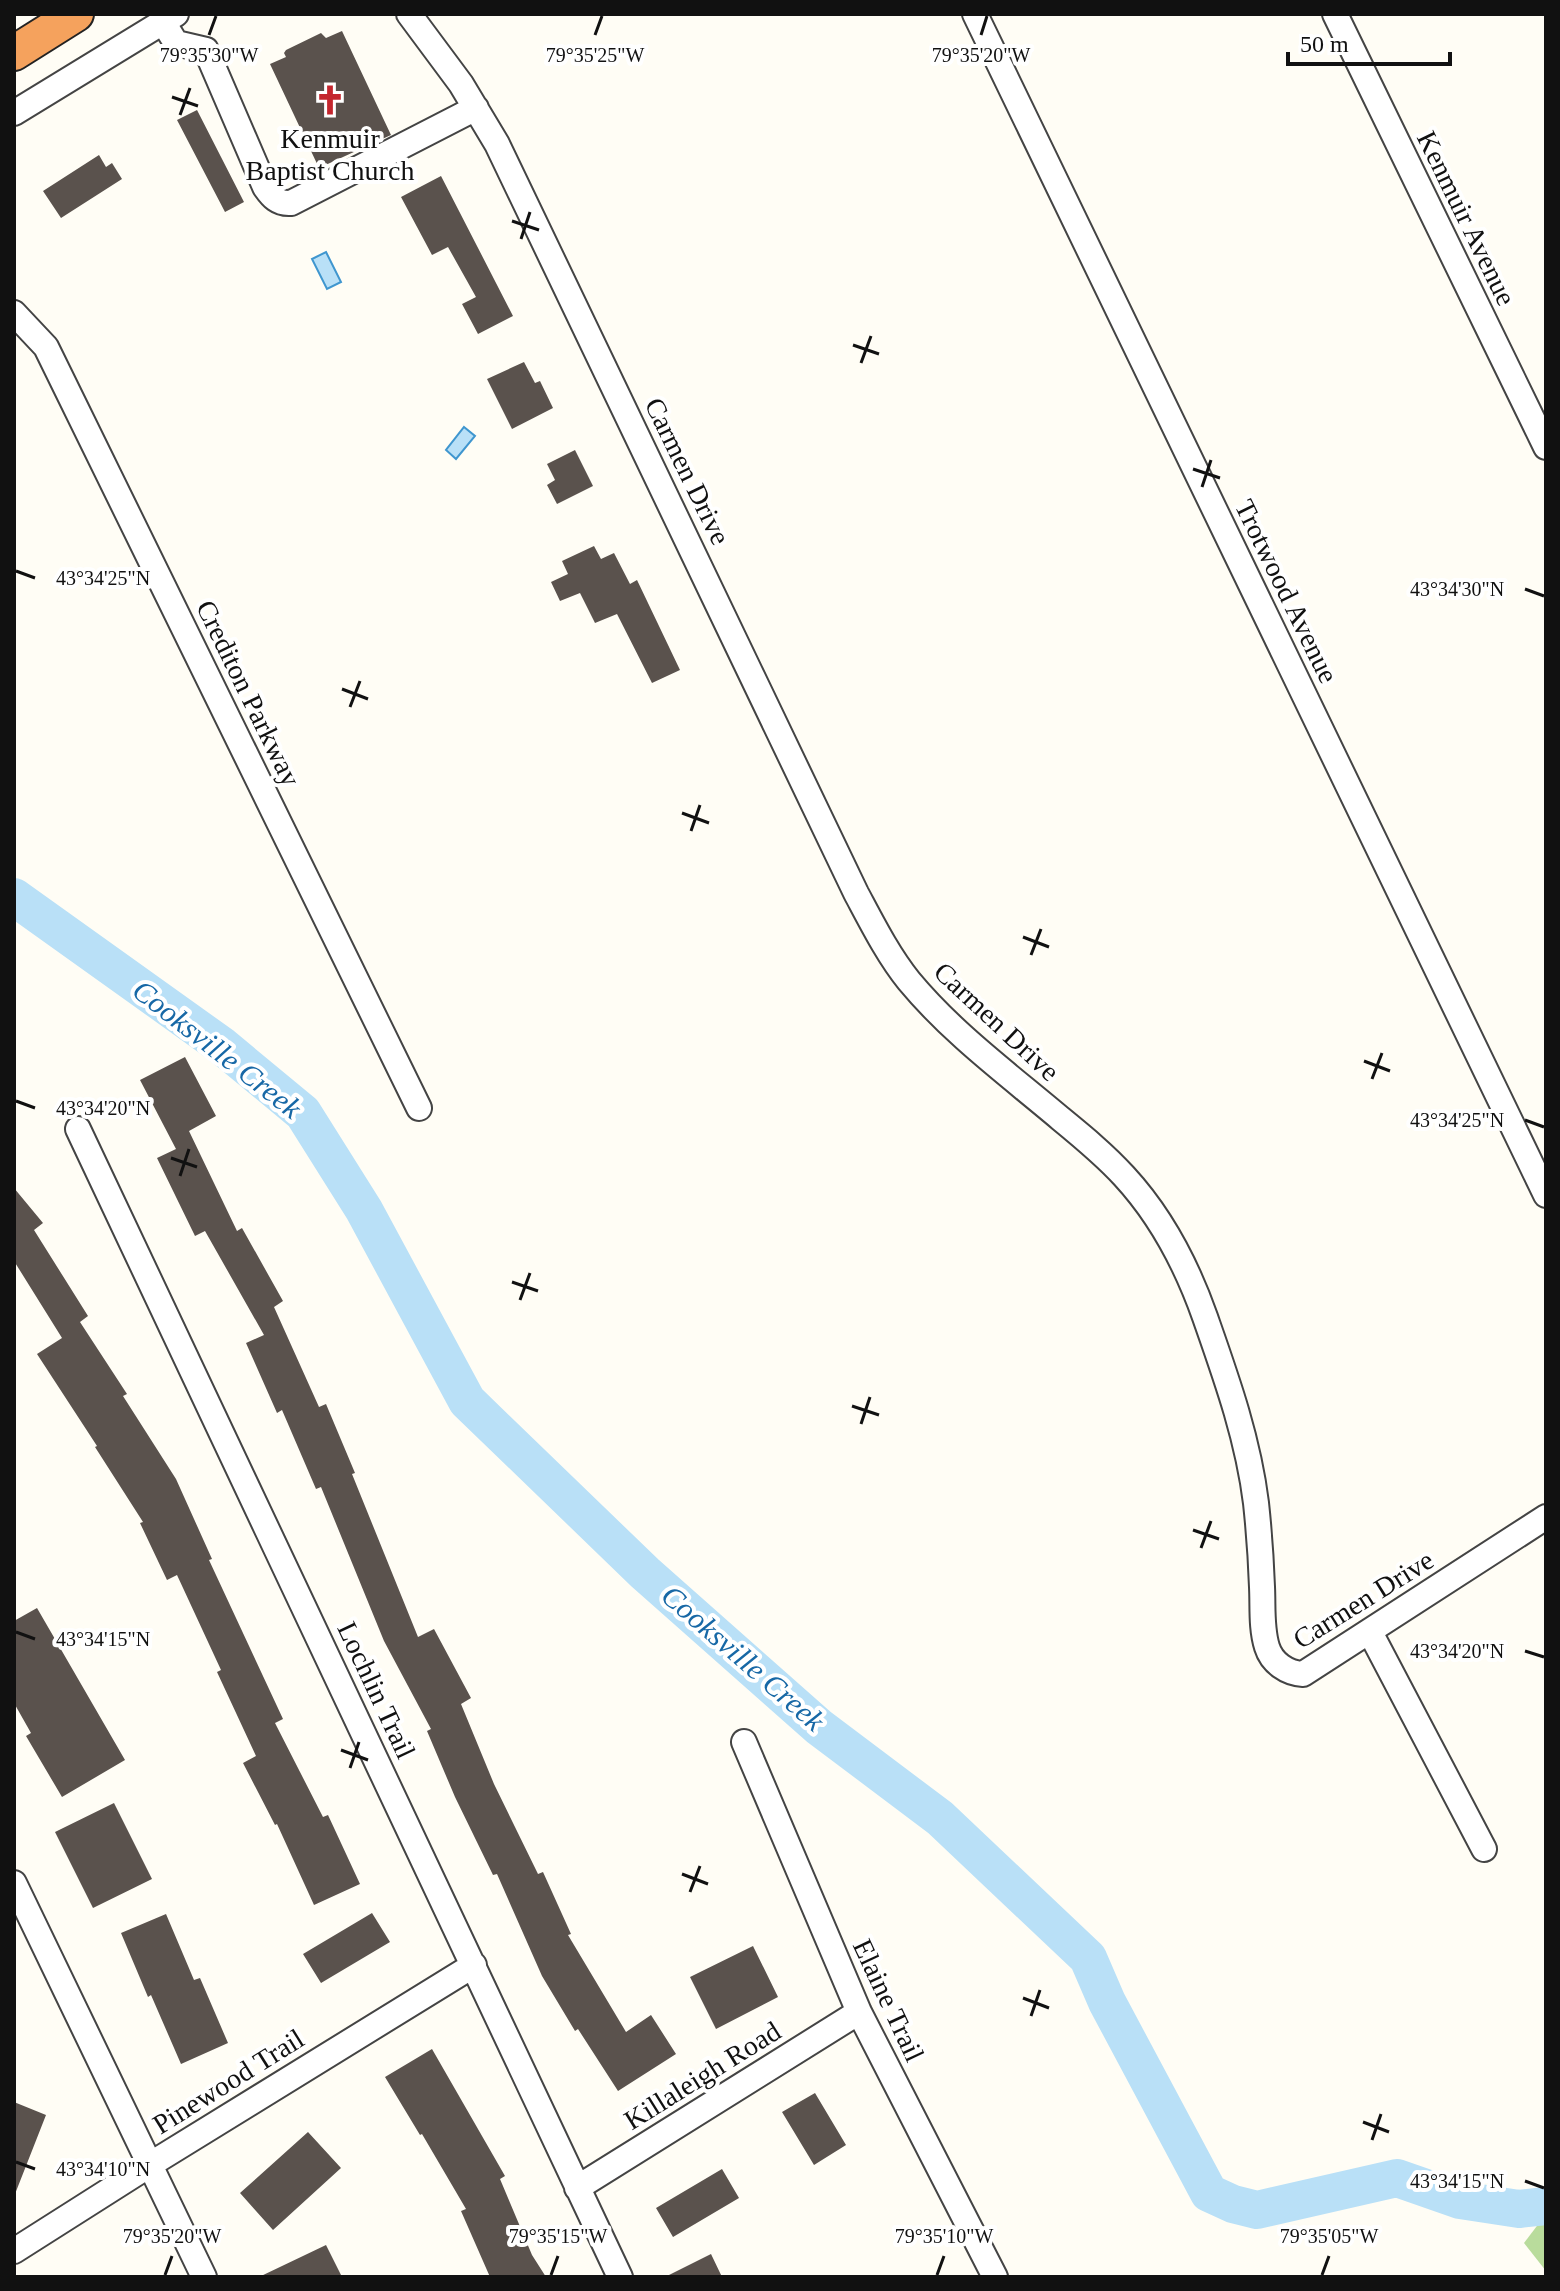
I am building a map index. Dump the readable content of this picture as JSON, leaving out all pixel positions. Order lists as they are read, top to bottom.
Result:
{
  "streets": {
    "street": [
      "Kenmuir Avenue",
      "Carmen Drive",
      "Trotwood Avenue",
      "Crediton Parkway",
      "Lochlin Trail",
      "Elaine Trail",
      "Killaleigh Road",
      "Pinewood Trail"
    ]
  },
  "crossings": [
    ["Lochlin Trail", "Killaleigh Road"],
    ["Lochlin Trail", "Pinewood Trail"],
    ["Elaine Trail", "Killaleigh Road"]
  ],
  "water": ["Cooksville Creek"],
  "places": {
    "church": ["Kenmuir Baptist Church"]
  },
  "scale_bar": "50 m",
  "coordinates": [
    "79°35'30\"W",
    "79°35'25\"W",
    "79°35'20\"W",
    "43°34'25\"N",
    "43°34'30\"N",
    "43°34'20\"N",
    "43°34'15\"N",
    "43°34'10\"N",
    "79°35'15\"W",
    "79°35'10\"W",
    "79°35'05\"W"
  ]
}
